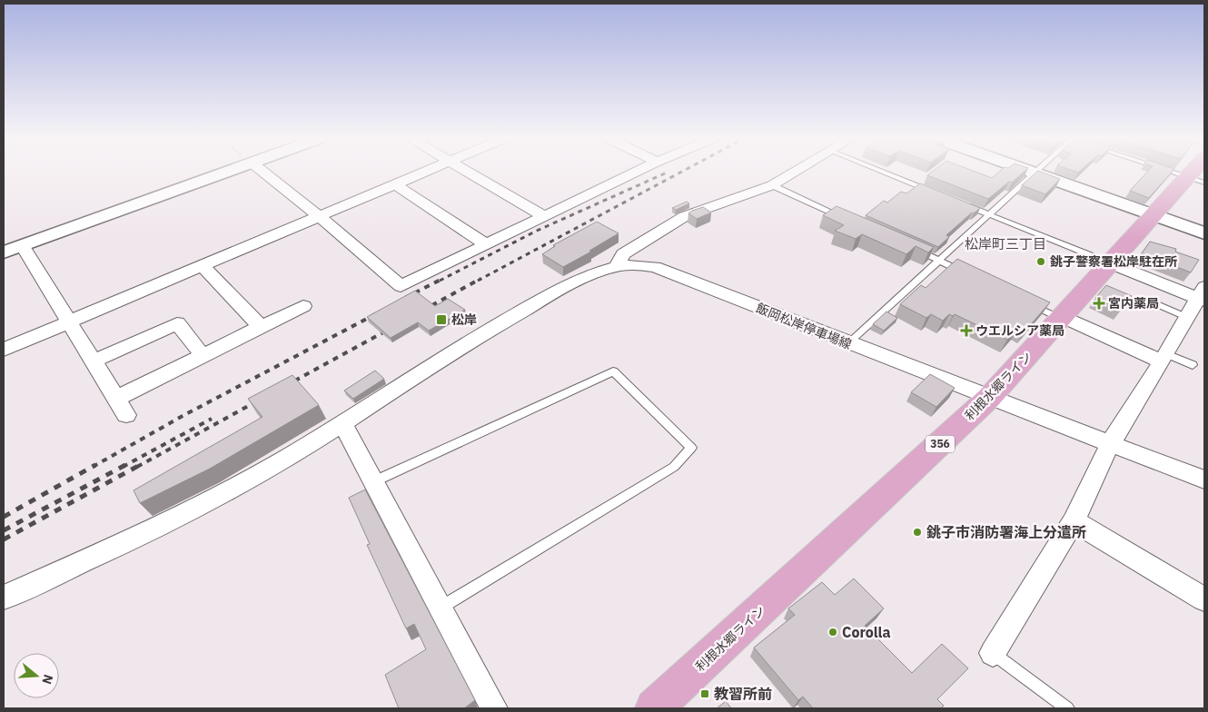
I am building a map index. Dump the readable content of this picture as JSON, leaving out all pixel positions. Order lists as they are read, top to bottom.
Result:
{
  "streets": {
    "highway": ["利根水郷ライン", "356"],
    "street": ["飯岡松岸停車場線"]
  },
  "crossings": [
    ["飯岡松岸停車場線", "利根水郷ライン"]
  ],
  "districts": ["松岸町三丁目"],
  "places": {
    "other": ["銚子警察署松岸駐在所", "銚子市消防署海上分遣所", "Corolla"],
    "health": ["宮内薬局", "ウエルシア薬局"],
    "transit": ["松岸", "教習所前"]
  },
  "north": "right"
}
